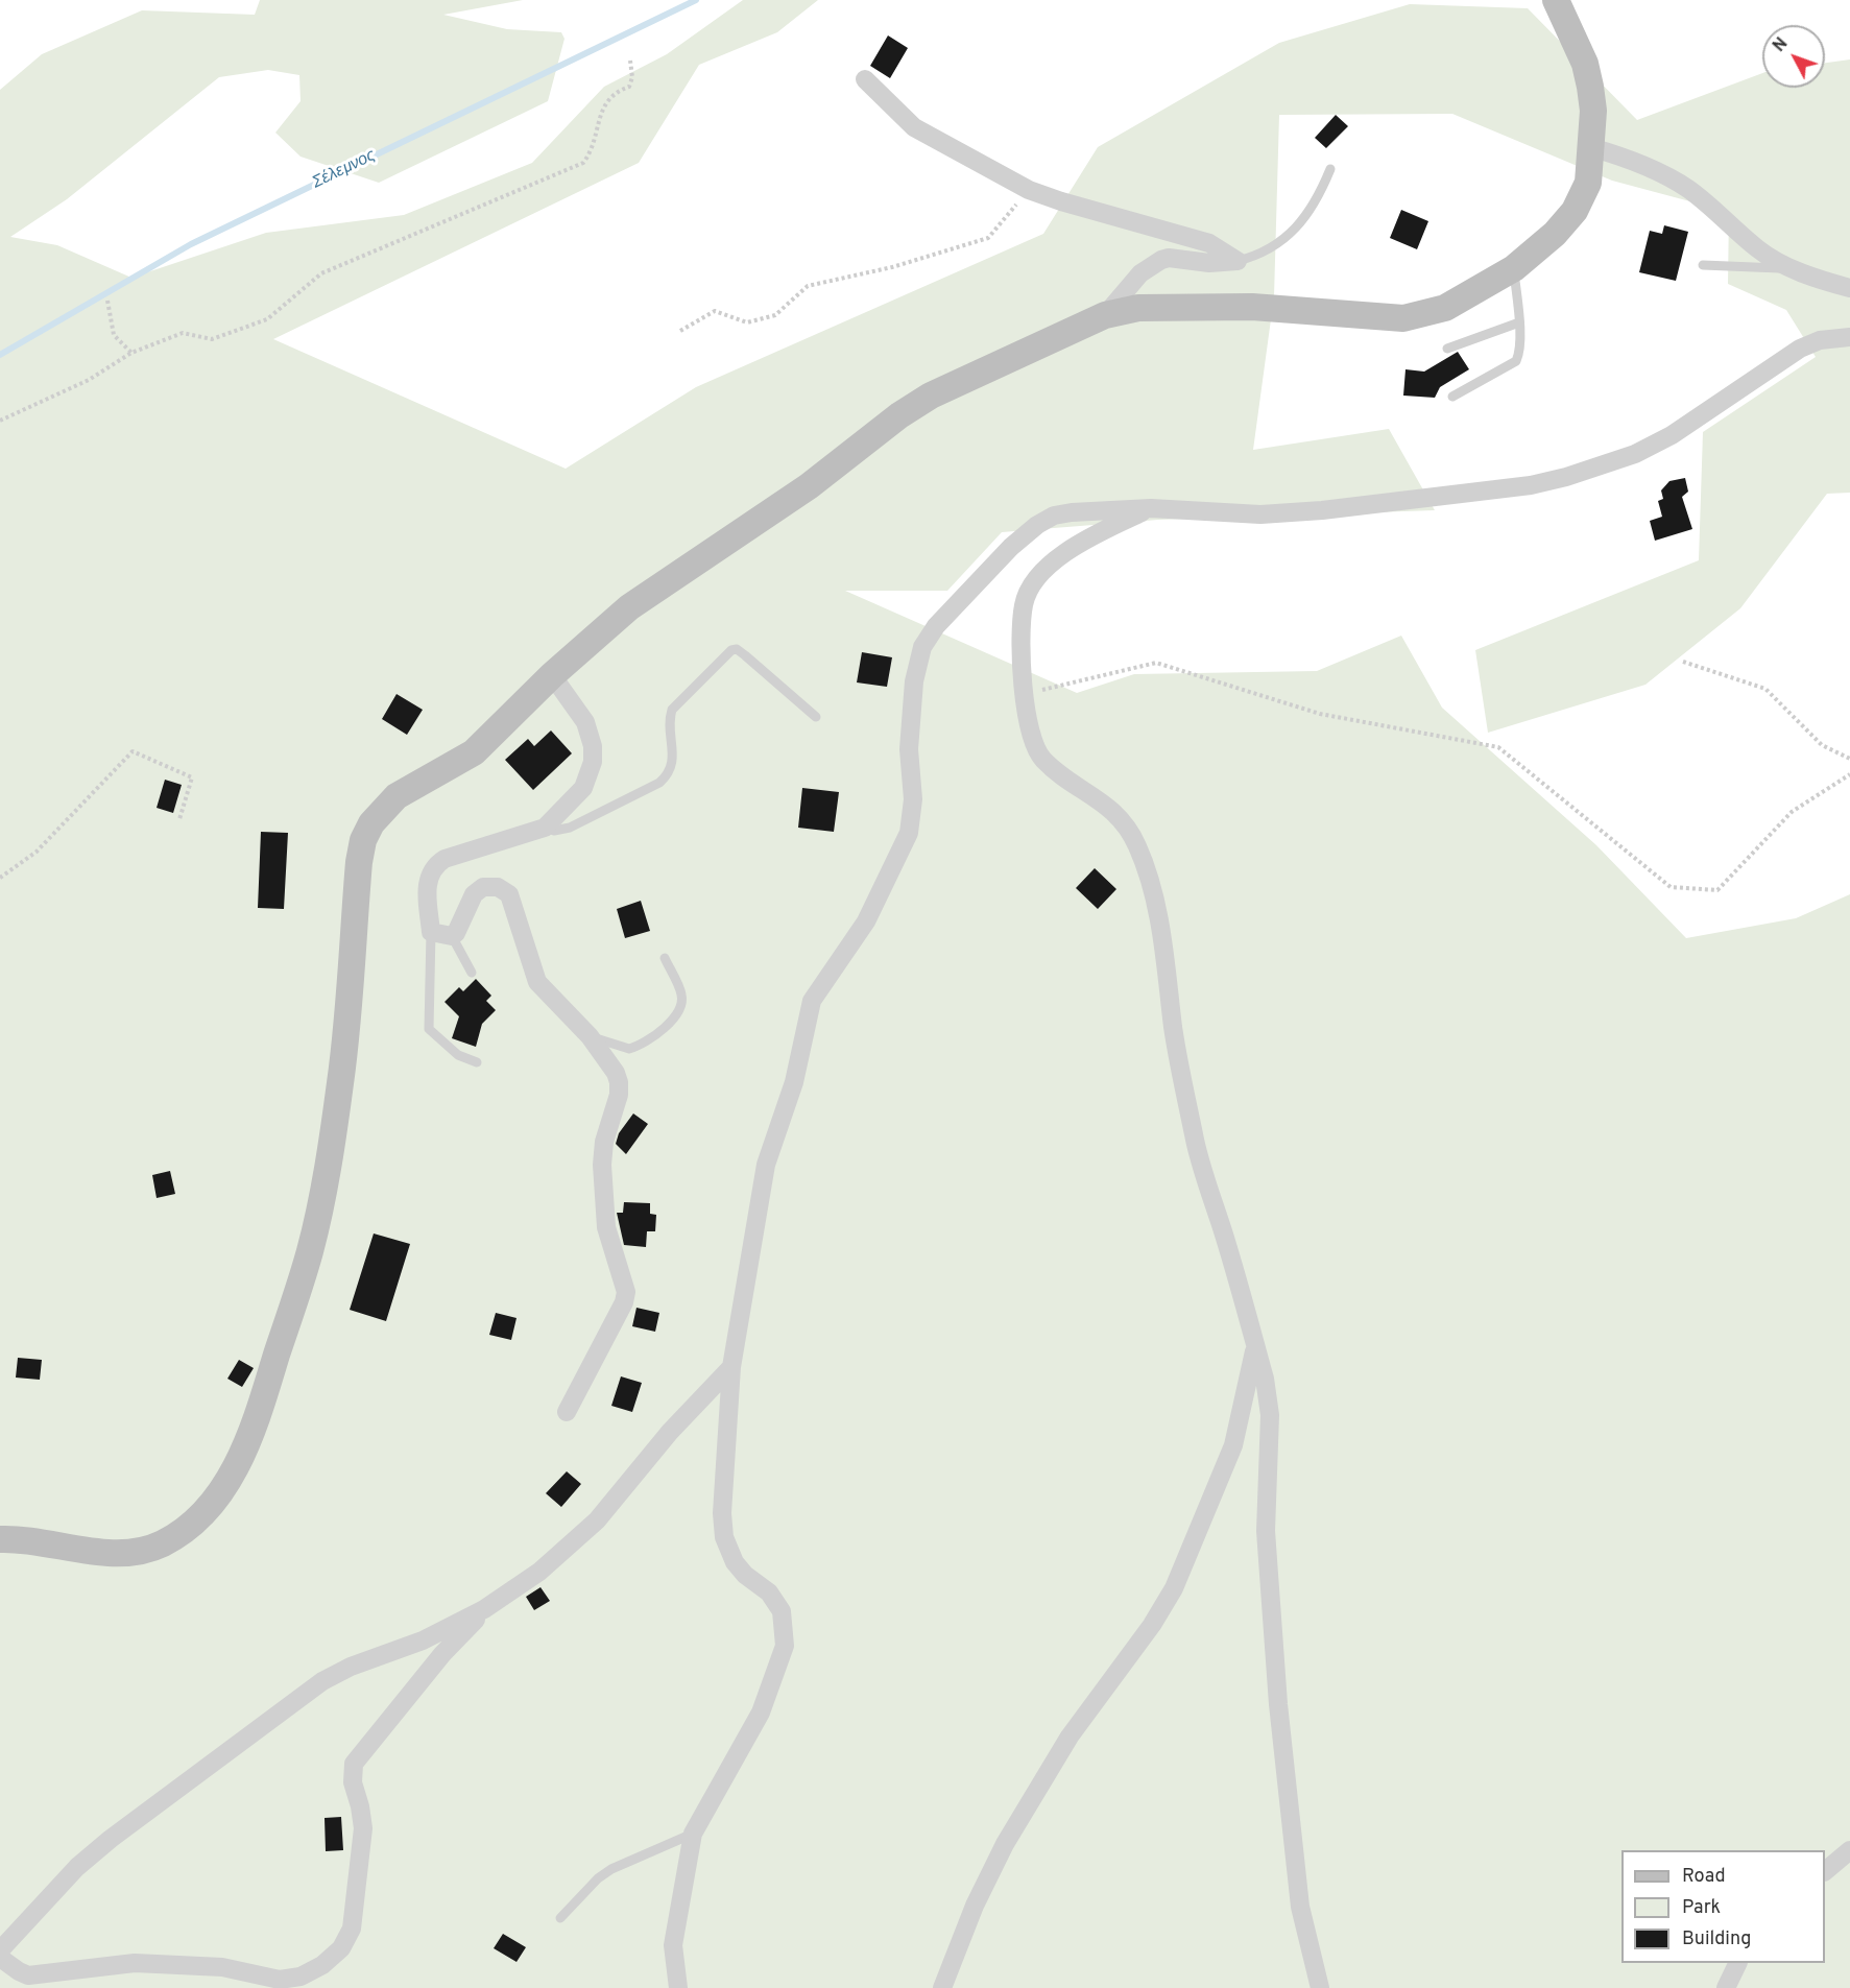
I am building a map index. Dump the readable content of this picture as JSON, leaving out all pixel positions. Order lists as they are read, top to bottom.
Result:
{
  "water": ["Σέλεμνος"],
  "legend": ["Road", "Park", "Building"],
  "north": "top left"
}
